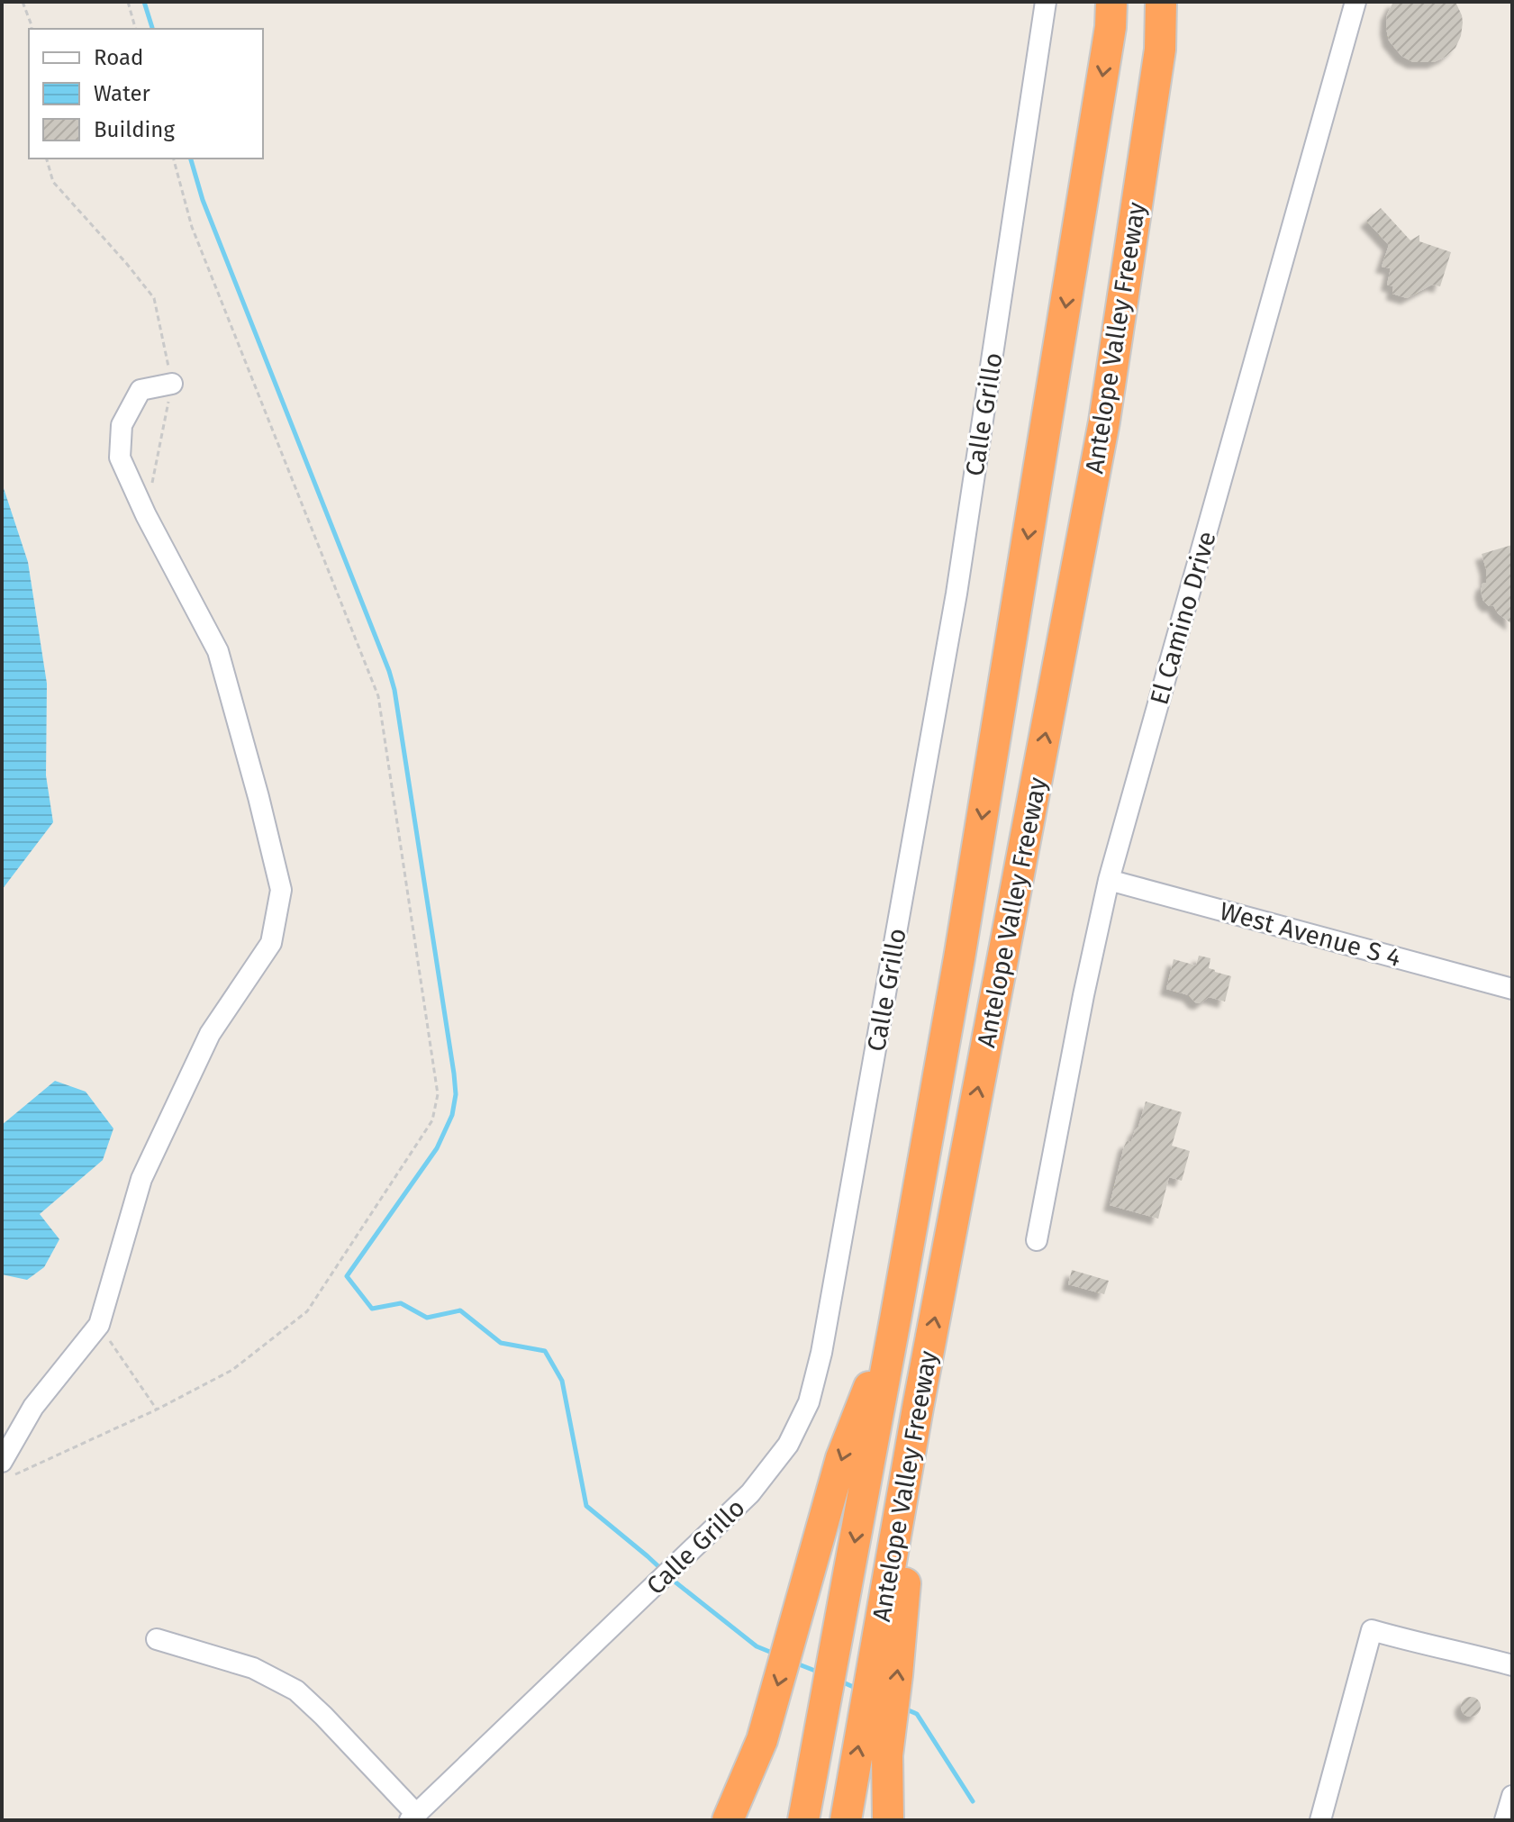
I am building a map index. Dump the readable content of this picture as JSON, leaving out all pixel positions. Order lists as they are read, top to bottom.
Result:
{
  "streets": {
    "highway": ["Antelope Valley Freeway"],
    "street": ["Calle Grillo", "El Camino Drive", "West Avenue S 4"]
  },
  "crossings": [
    ["El Camino Drive", "West Avenue S 4"]
  ],
  "legend": ["Road", "Water", "Building"]
}
